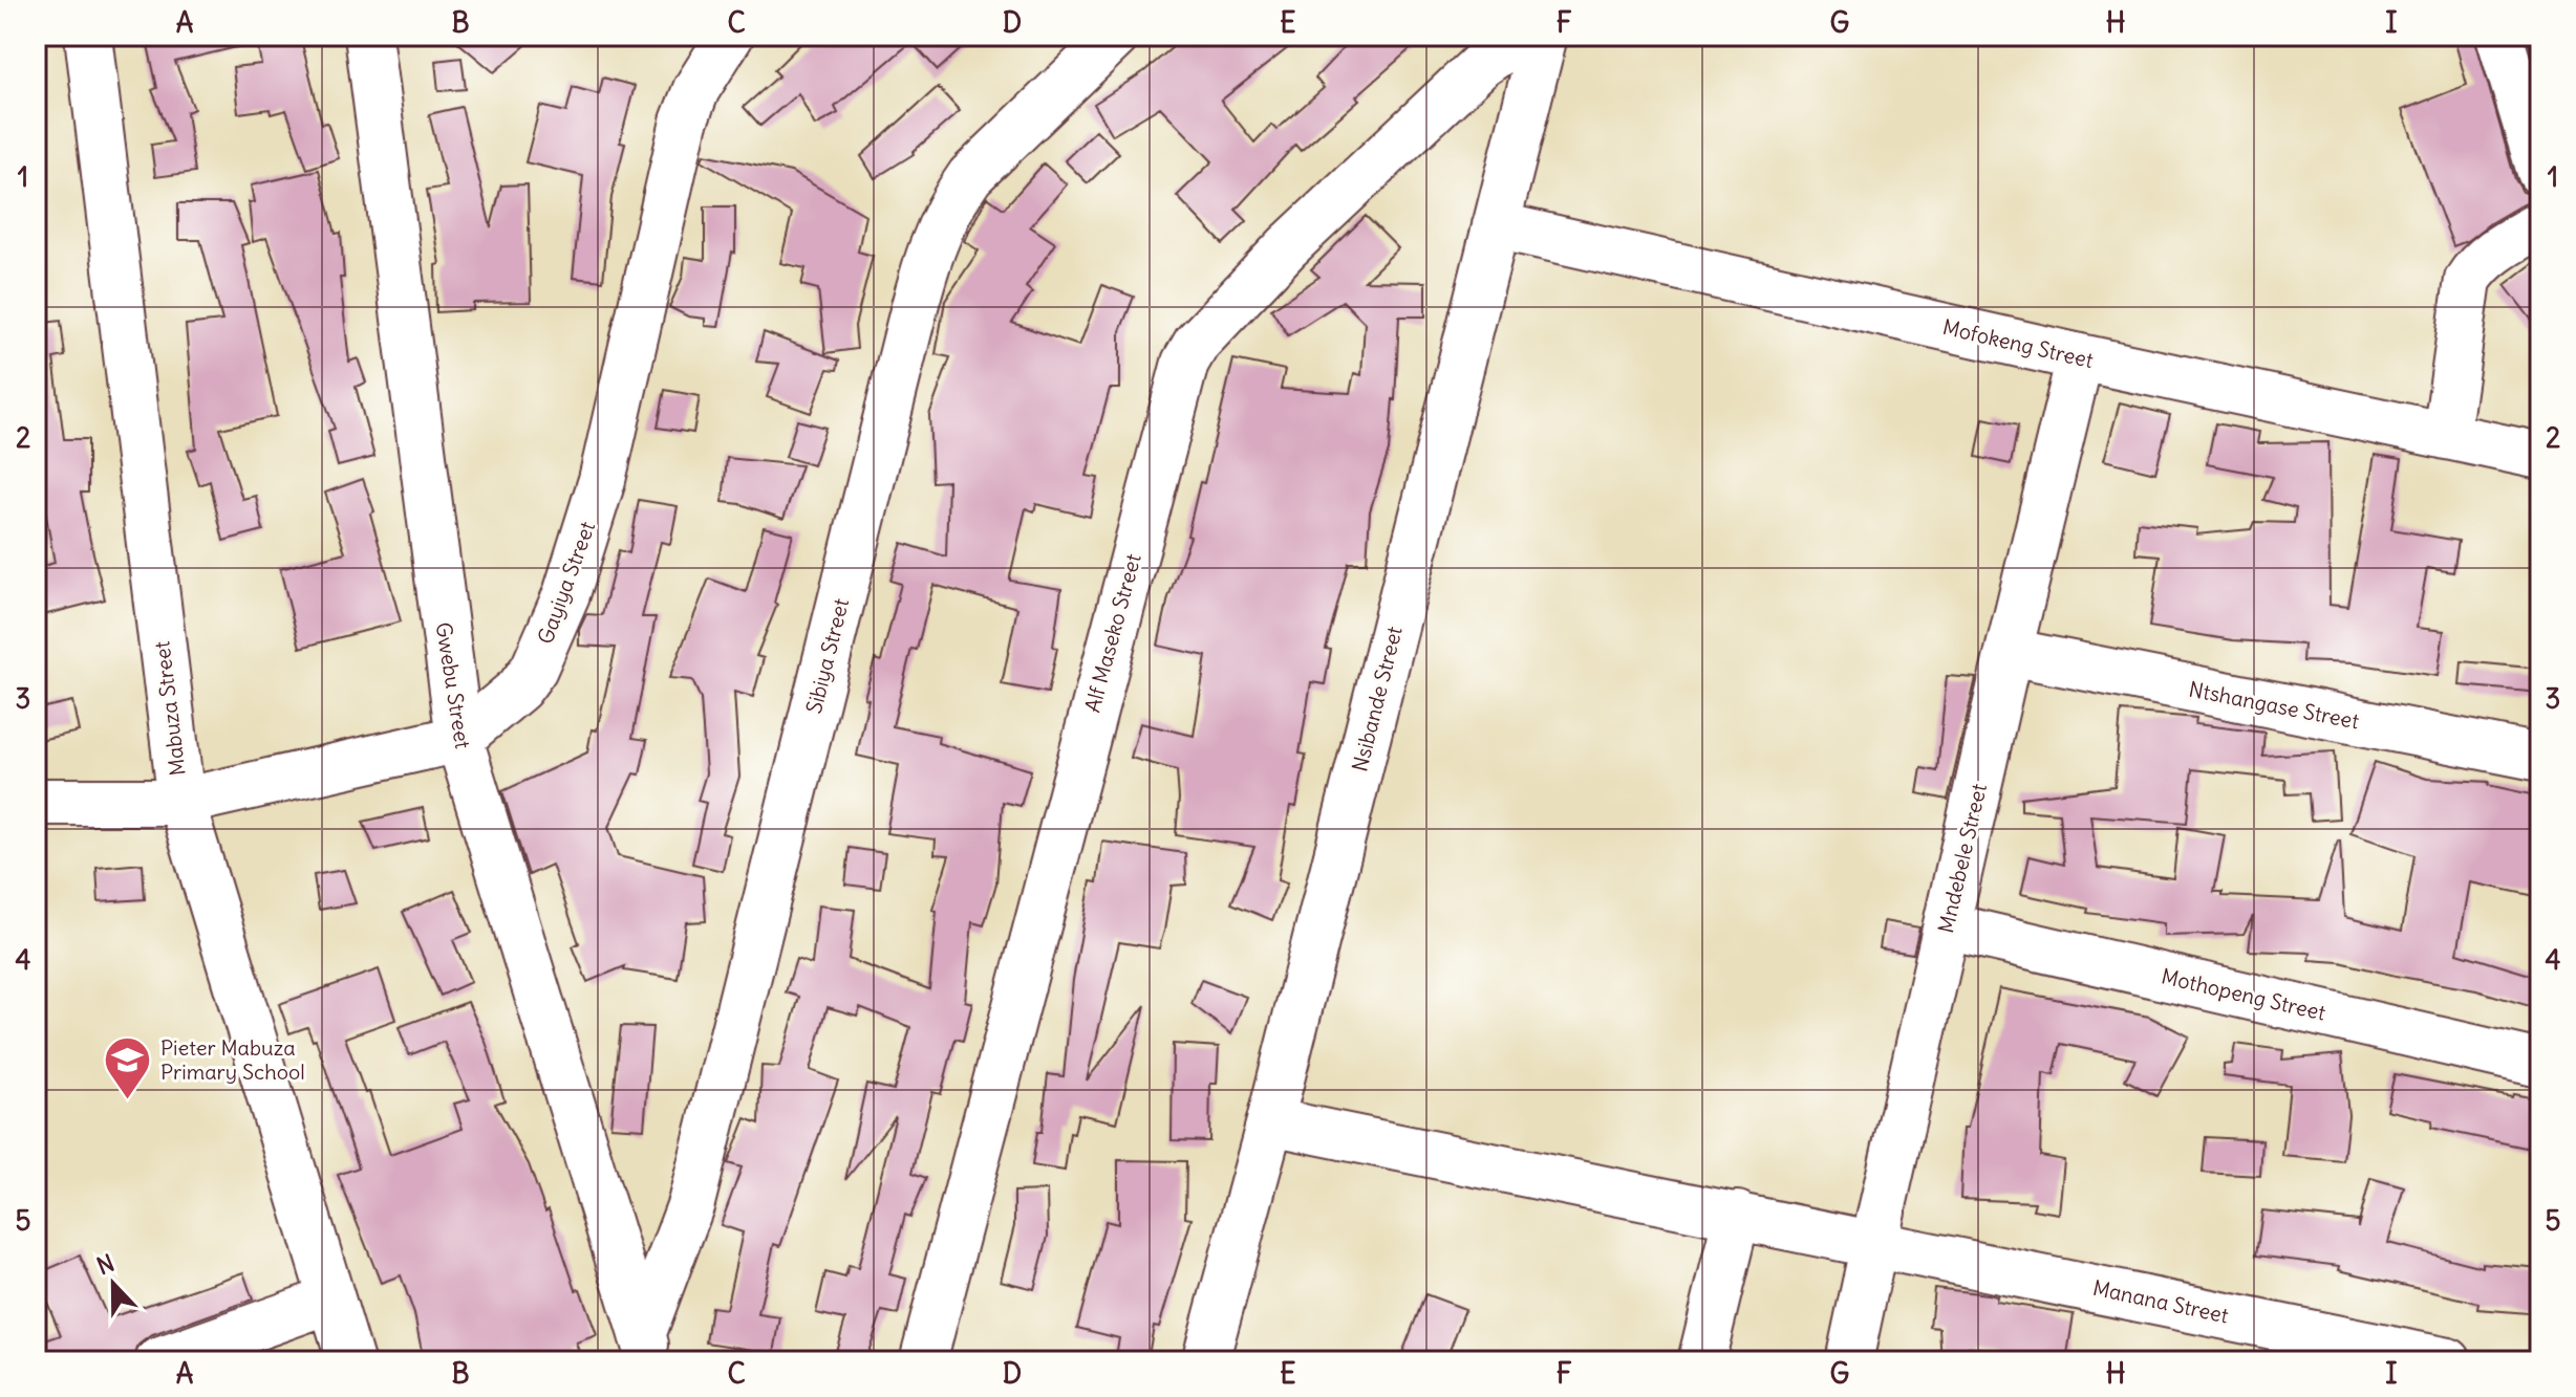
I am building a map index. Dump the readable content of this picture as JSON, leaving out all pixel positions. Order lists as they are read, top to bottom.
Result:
{
  "streets": {
    "street": [
      "Mofokeng Street",
      "Gayiya Street",
      "Alf Maseko Street",
      "Sibiya Street",
      "Gwebu Street",
      "Nsibande Street",
      "Ntshangase Street",
      "Mabuza Street",
      "Mndebele Street",
      "Mothopeng Street",
      "Manana Street"
    ]
  },
  "crossings": [
    ["Mofokeng Street", "Nsibande Street"],
    ["Mofokeng Street", "Mndebele Street"],
    ["Gayiya Street", "Gwebu Street"],
    ["Gayiya Street", "Mabuza Street"],
    ["Sibiya Street", "Gwebu Street"],
    ["Nsibande Street", "Manana Street"],
    ["Ntshangase Street", "Mndebele Street"],
    ["Mndebele Street", "Mothopeng Street"],
    ["Mndebele Street", "Manana Street"]
  ],
  "places": {
    "school or university": ["Pieter Mabuza Primary School"]
  },
  "north": "top",
  "grid": {
    "columns": [
      "A",
      "B",
      "C",
      "D",
      "E",
      "F",
      "G",
      "H",
      "I"
    ],
    "rows": [
      "1",
      "2",
      "3",
      "4",
      "5"
    ]
  }
}
